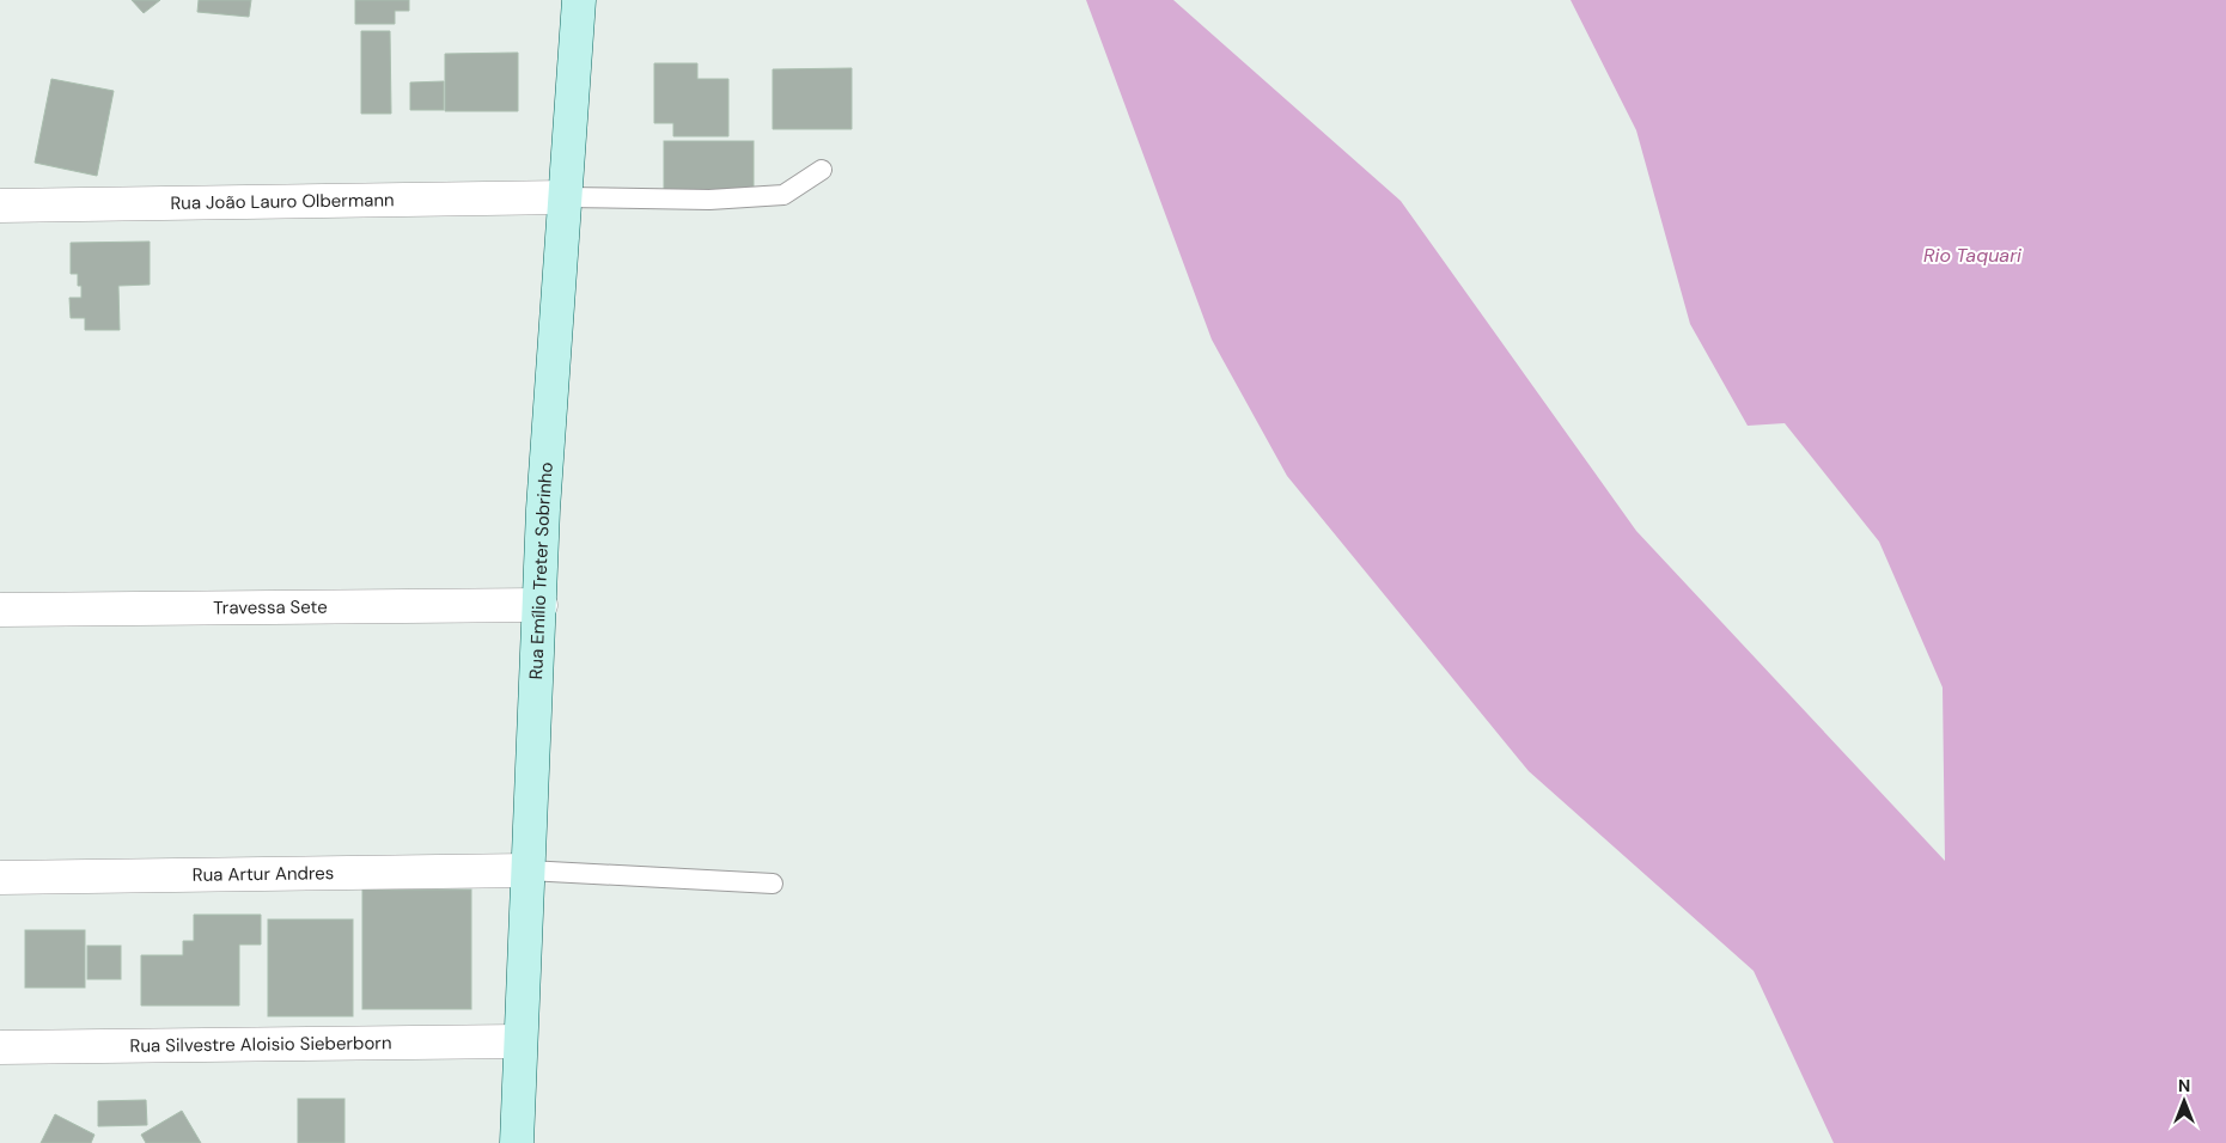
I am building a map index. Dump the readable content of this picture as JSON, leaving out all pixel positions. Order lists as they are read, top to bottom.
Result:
{
  "streets": {
    "main road": ["Rua Emílio Treter Sobrinho"],
    "street": [
      "Rua João Lauro Olbermann",
      "Travessa Sete",
      "Rua Artur Andres",
      "Rua Silvestre Aloisio Sieberborn"
    ]
  },
  "crossings": [
    ["Rua João Lauro Olbermann", "Rua Emílio Treter Sobrinho"],
    ["Rua Emílio Treter Sobrinho", "Travessa Sete"],
    ["Rua Emílio Treter Sobrinho", "Rua Artur Andres"],
    ["Rua Emílio Treter Sobrinho", "Rua Silvestre Aloisio Sieberborn"]
  ],
  "water": ["Rio Taquari"],
  "north": "top"
}
